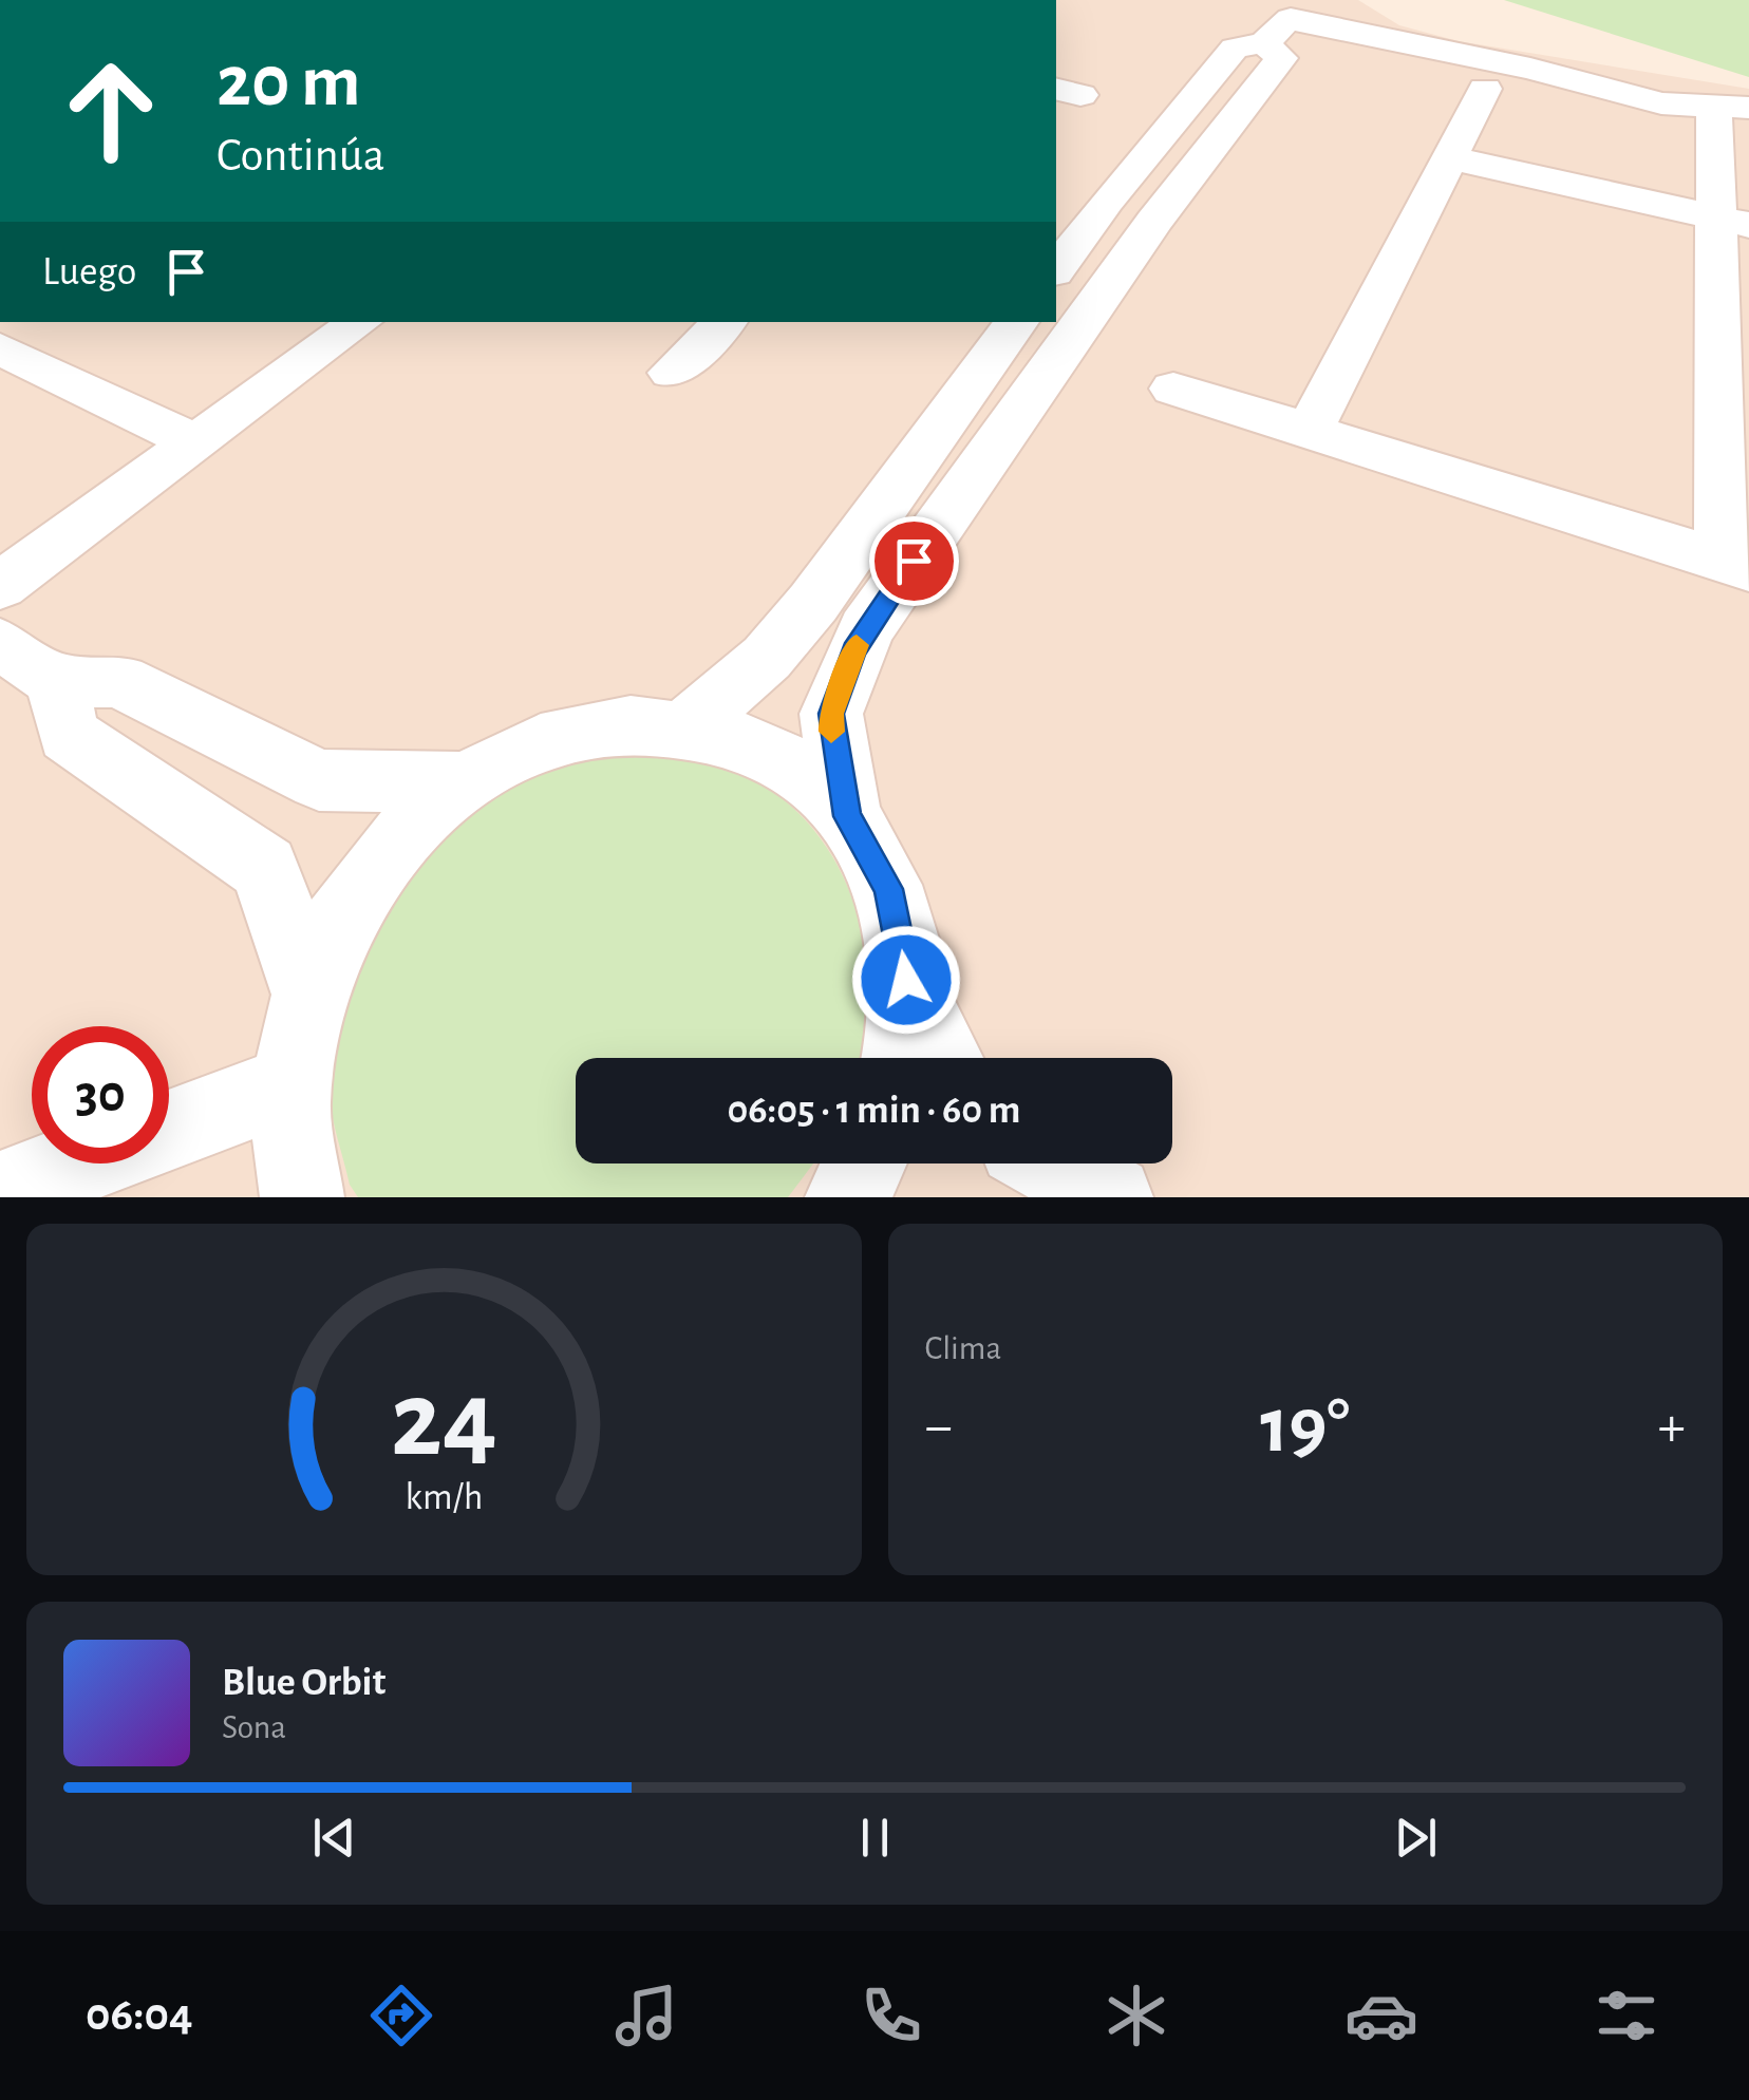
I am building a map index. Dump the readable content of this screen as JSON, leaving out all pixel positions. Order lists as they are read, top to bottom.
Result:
{
  "page": {
    "turn": ["20 m", "Continúa"],
    "then": "Luego",
    "limit": "30",
    "trip": "06:05 · 1 min · 60 m",
    "tile": "Clima",
    "heat": ["−", "19°", "+"],
    "song": ["Blue Orbit", "Sona"],
    "tabs": "06:04",
    "gauge": ["24", "km/h"]
  }
}
